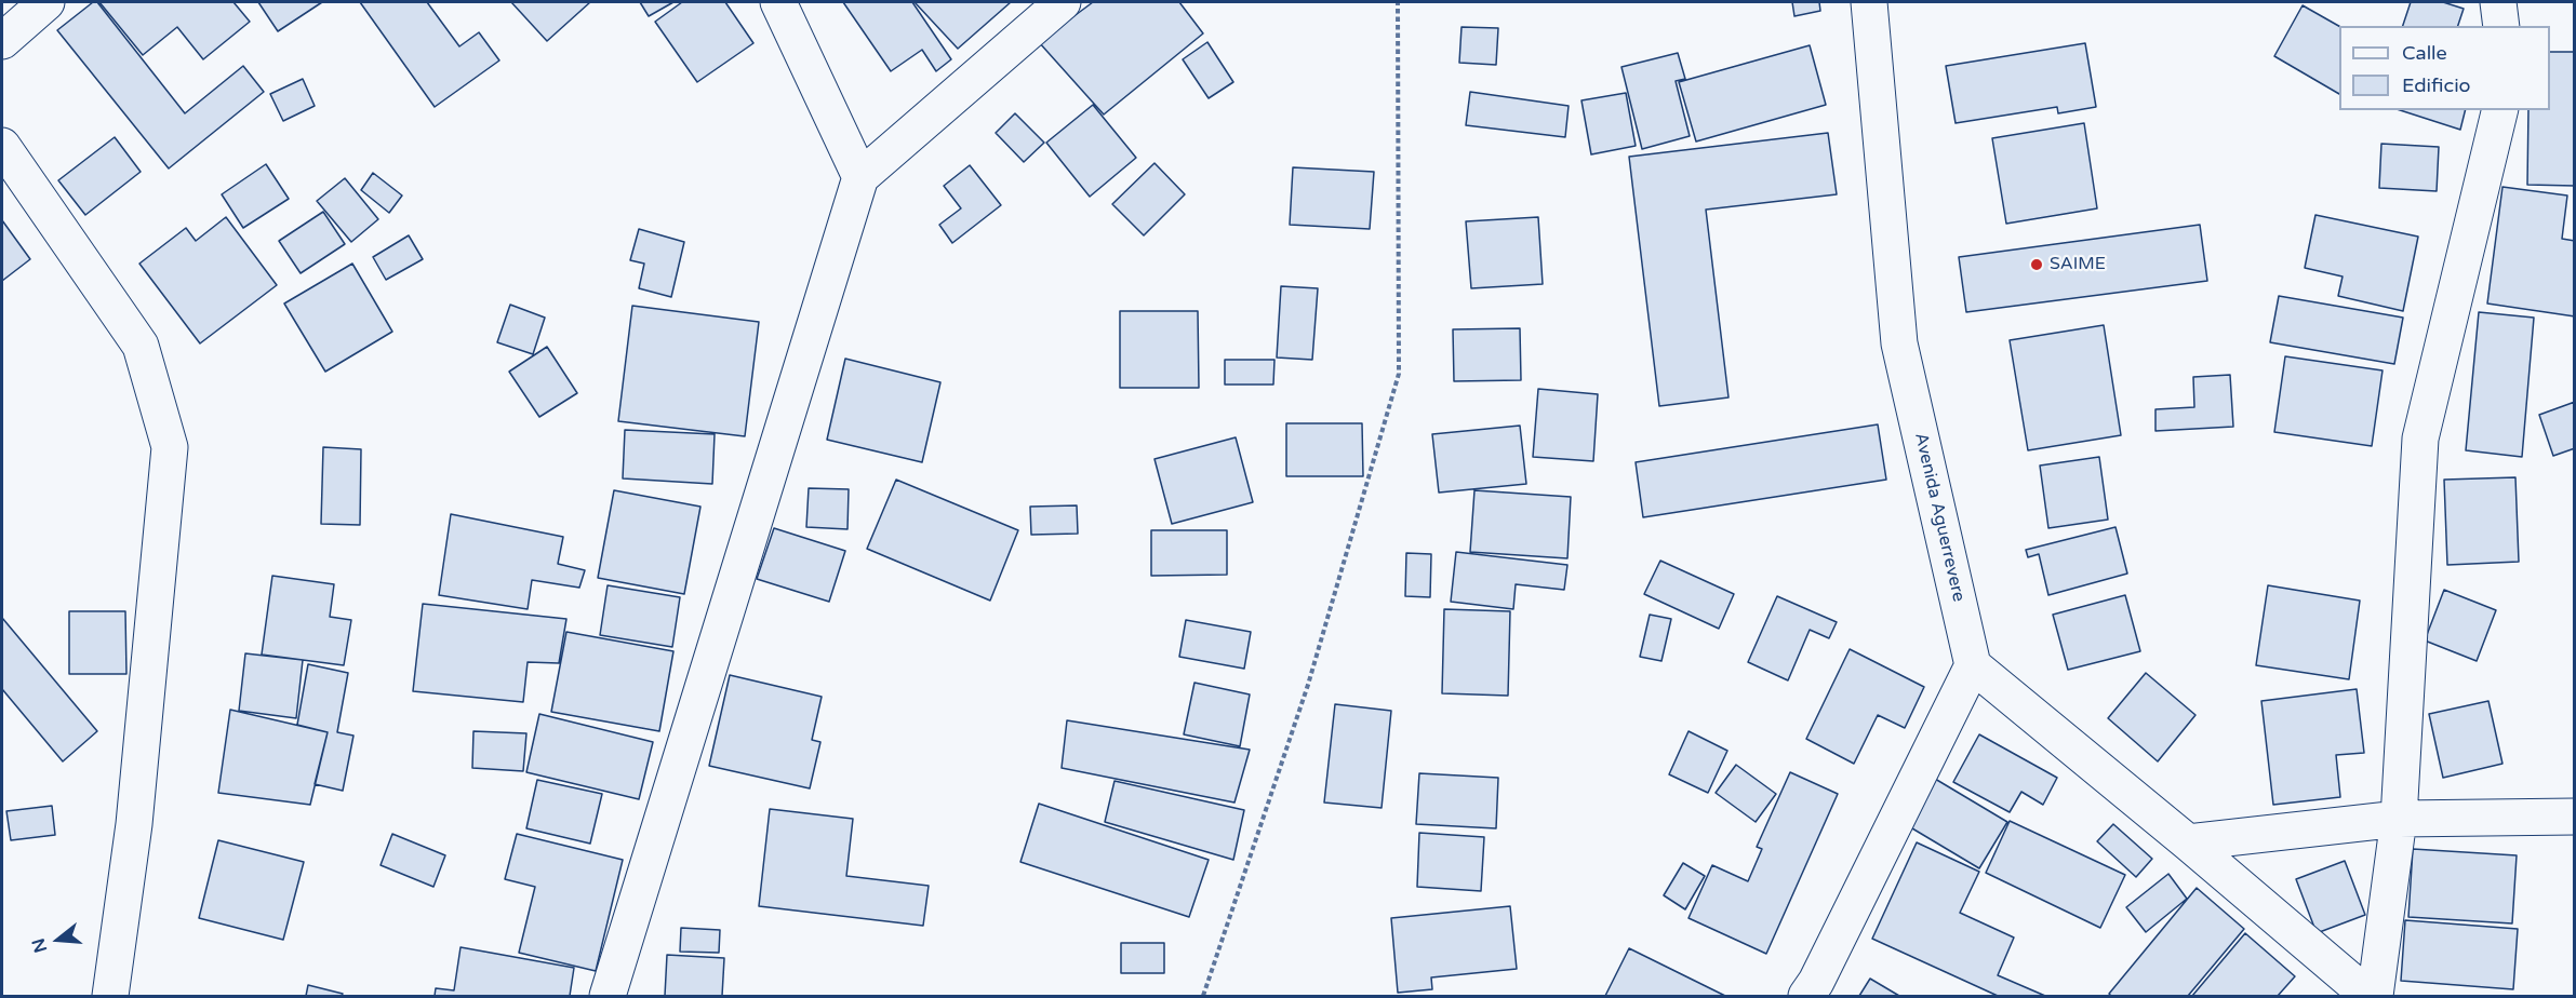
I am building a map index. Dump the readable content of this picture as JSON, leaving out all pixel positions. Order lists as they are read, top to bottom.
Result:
{
  "streets": {
    "street": ["Avenida Aguerrevere"]
  },
  "places": ["SAIME"],
  "legend": ["Calle", "Edificio"],
  "north": "left"
}
